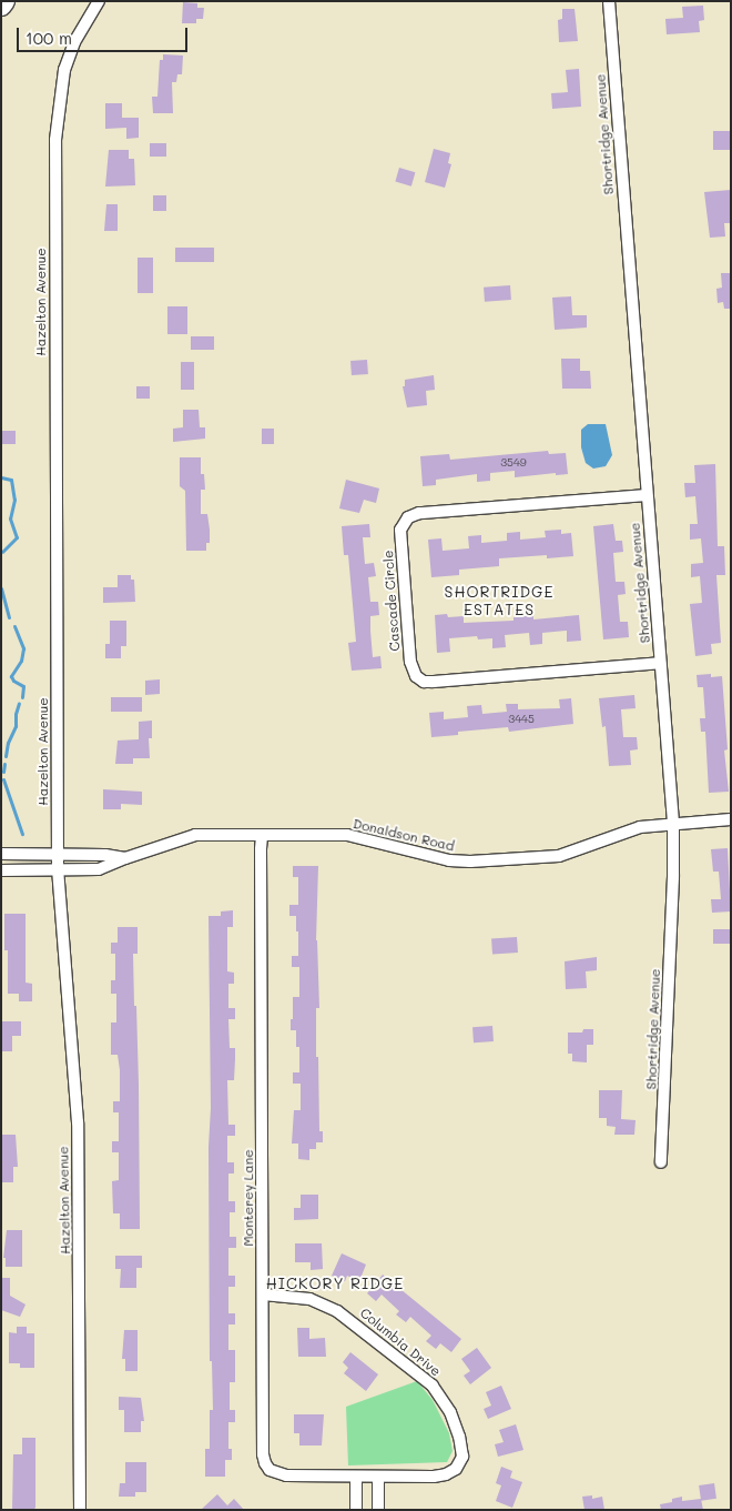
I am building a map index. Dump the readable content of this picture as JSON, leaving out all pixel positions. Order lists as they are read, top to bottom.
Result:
{
  "streets": {
    "street": [
      "Shortridge Avenue",
      "Hazelton Avenue",
      "Cascade Circle",
      "Donaldson Road",
      "Monterey Lane",
      "Columbia Drive"
    ]
  },
  "crossings": [
    ["Shortridge Avenue", "Cascade Circle"],
    ["Shortridge Avenue", "Donaldson Road"],
    ["Hazelton Avenue", "Donaldson Road"],
    ["Donaldson Road", "Monterey Lane"],
    ["Monterey Lane", "Columbia Drive"]
  ],
  "districts": ["SHORTRIDGE ESTATES", "HICKORY RIDGE"],
  "house_numbers": ["3549", "3445"],
  "scale_bar": "100 m"
}
